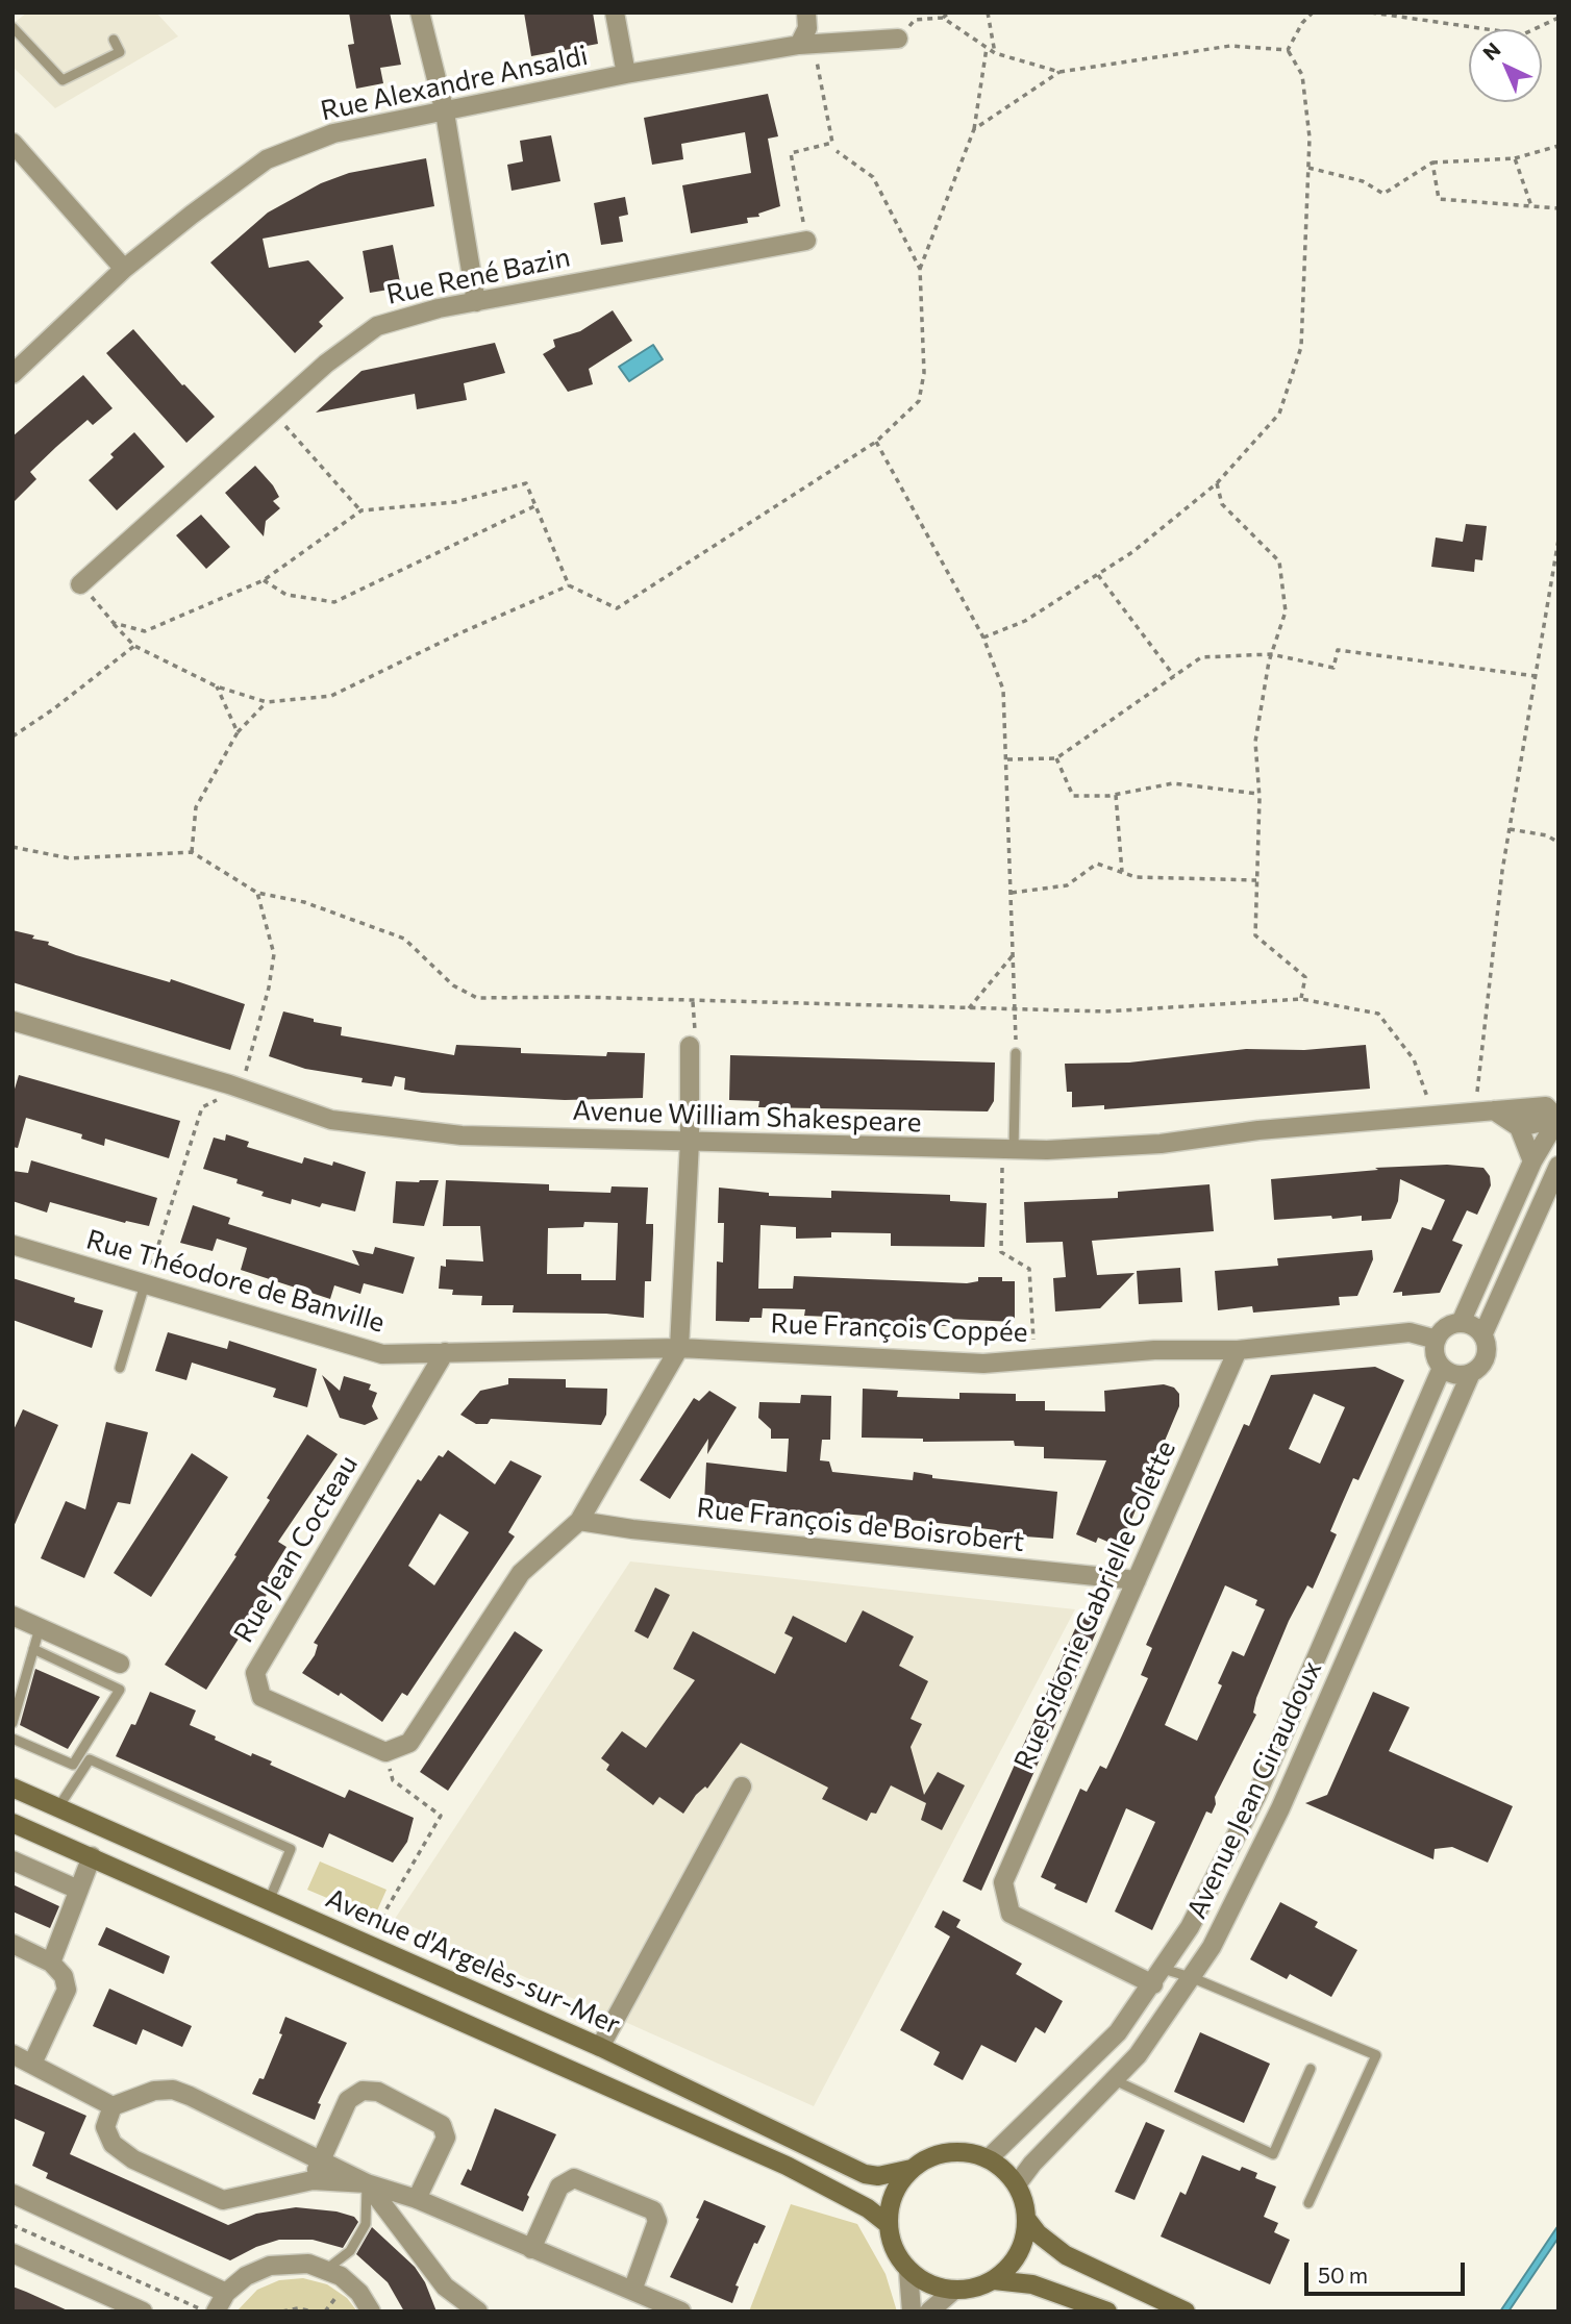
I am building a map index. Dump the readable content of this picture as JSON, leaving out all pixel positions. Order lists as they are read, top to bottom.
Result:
{
  "streets": {
    "main road": ["Avenue d'Argelès-sur-Mer"],
    "street": [
      "Rue Alexandre Ansaldi",
      "Rue René Bazin",
      "Avenue William Shakespeare",
      "Rue Théodore de Banville",
      "Rue François Coppée",
      "Rue François de Boisrobert",
      "Rue Jean Cocteau",
      "Rue Sidonie Gabrielle Colette",
      "Avenue Jean Giraudoux"
    ]
  },
  "crossings": [
    ["Rue Théodore de Banville", "Rue François Coppée"],
    ["Rue Théodore de Banville", "Rue Jean Cocteau"],
    ["Rue François Coppée", "Rue Jean Cocteau"],
    ["Rue François Coppée", "Rue Sidonie Gabrielle Colette"],
    ["Rue François Coppée", "Avenue Jean Giraudoux"],
    ["Rue François de Boisrobert", "Rue Sidonie Gabrielle Colette"],
    ["Rue Sidonie Gabrielle Colette", "Avenue Jean Giraudoux"],
    ["Avenue Jean Giraudoux", "Avenue d'Argelès-sur-Mer"]
  ],
  "scale_bar": "50 m",
  "north": "top left"
}
